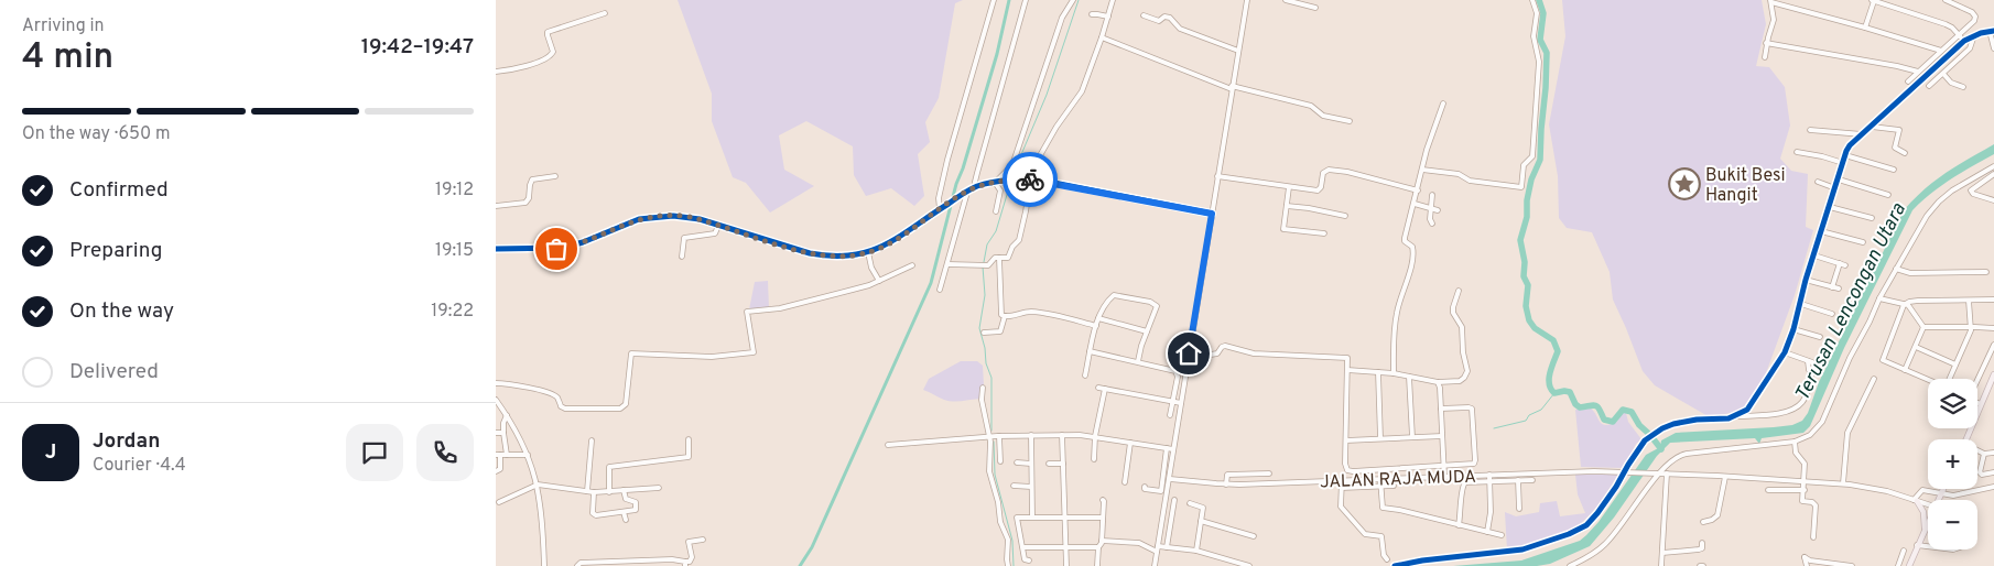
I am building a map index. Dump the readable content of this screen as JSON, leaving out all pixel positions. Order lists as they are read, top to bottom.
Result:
{
  "streets": {
    "street": ["JALAN RAJA MUDA"]
  },
  "water": ["Terusan Lencongan Utara"],
  "places": {
    "place": ["Bukit Besi Hangit"]
  },
  "page": {
    "heading": ["4 min", "Arriving in", "19:42–19:47"],
    "panel": ["Jordan", "Courier · 4.4"],
    "bar": "On the way · 650 m",
    "list": [
      ["Confirmed", "19:12"],
      ["Preparing", "19:15"],
      ["On the way", "19:22"],
      "Delivered"
    ],
    "map_buttons": ["+", "−"],
    "round": "J"
  }
}
